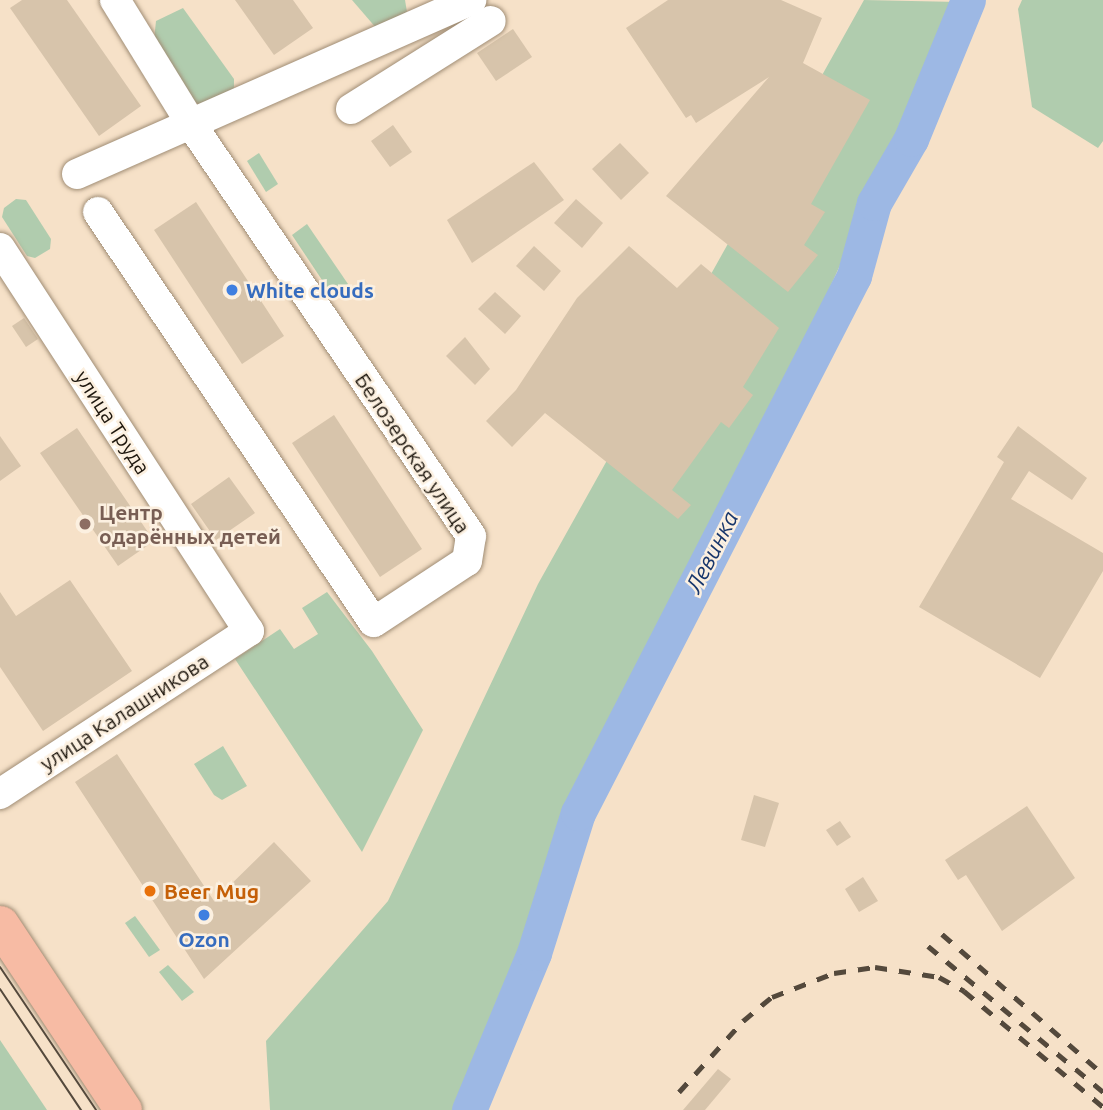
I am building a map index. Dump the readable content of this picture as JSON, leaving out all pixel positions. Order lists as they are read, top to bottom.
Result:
{
  "streets": {
    "street": ["улица Труда", "Белозерская улица", "улица Калашникова"]
  },
  "crossings": [
    ["улица Труда", "улица Калашникова"]
  ],
  "water": ["Левинка"],
  "places": [
    "White clouds",
    "Центр одарённых детей",
    "Beer Mug",
    "Ozon"
  ]
}
